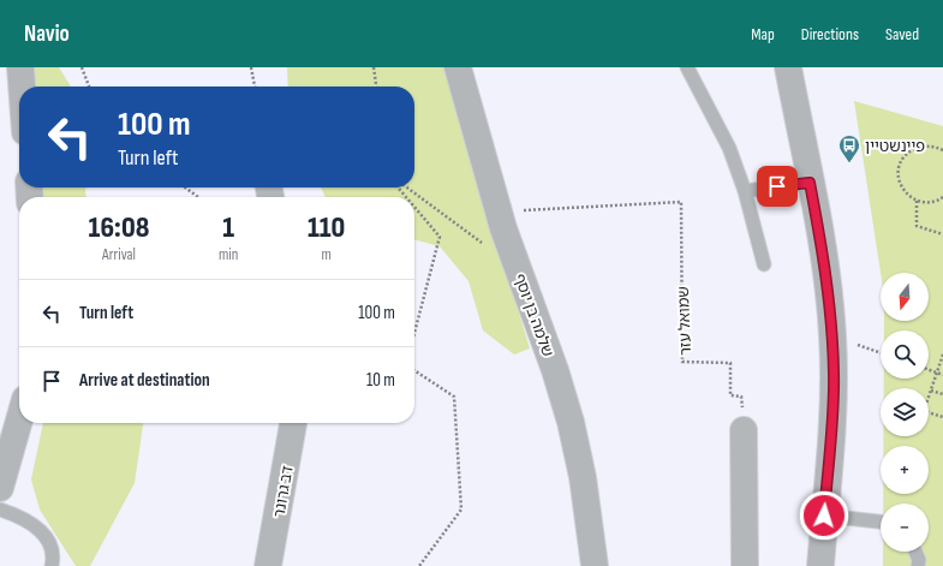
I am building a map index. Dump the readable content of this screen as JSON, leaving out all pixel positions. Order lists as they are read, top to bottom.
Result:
{
  "streets": {
    "street": ["שלמה בן יוסף", "דב גרונר"],
    "path": ["שמואל עזר"]
  },
  "crossings": [
    ["שלמה בן יוסף", "שמואל עזר"]
  ],
  "places": {
    "bus stop": ["פיינשטיין"]
  },
  "north": "bottom",
  "page": {
    "header": "Navio",
    "nav": ["Map", "Directions", "Saved"],
    "turn": ["100 m", "Turn left"],
    "eta": [
      "16:08",
      "Arrival",
      "1",
      "min",
      "110",
      "m"
    ],
    "map_buttons": ["+", "−"],
    "list": [
      {
        "name": "Turn left",
        "value": "100 m"
      },
      {
        "name": "Arrive at destination",
        "value": "10 m"
      }
    ]
  }
}
